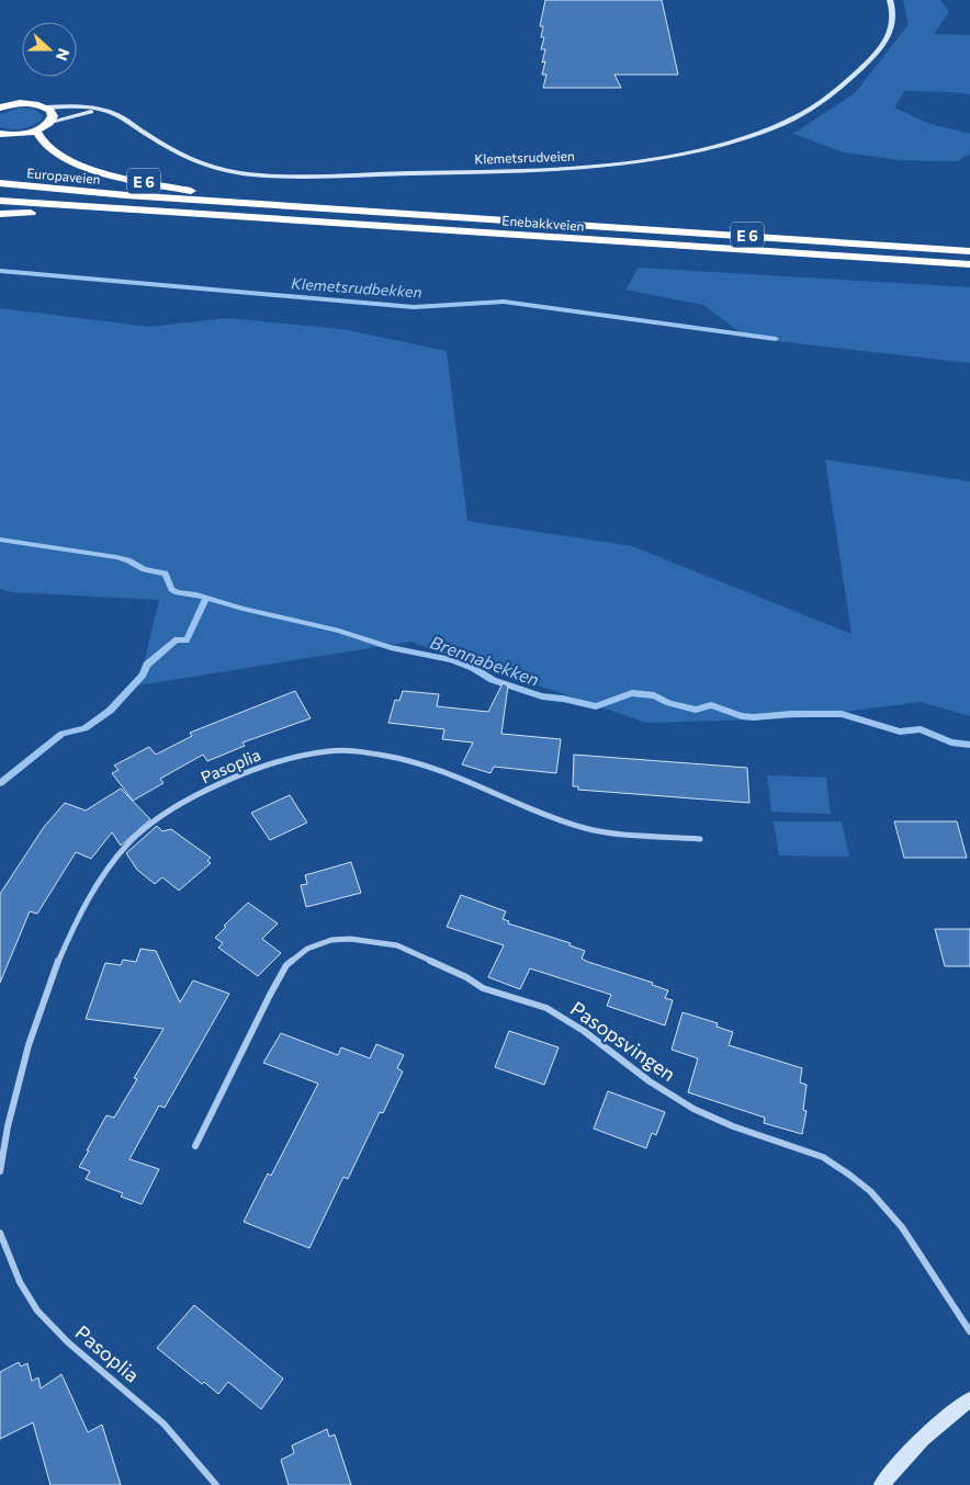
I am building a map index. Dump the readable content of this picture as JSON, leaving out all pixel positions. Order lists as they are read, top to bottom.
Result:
{
  "streets": {
    "highway": ["Europaveien", "E 6", "Enebakkveien"],
    "street": ["Klemetsrudveien", "Pasoplia", "Pasopsvingen"]
  },
  "crossings": [
    ["Europaveien", "E 6"],
    ["Europaveien", "Enebakkveien"],
    ["E 6", "Enebakkveien"]
  ],
  "water": ["Klemetsrudbekken", "Brennabekken"],
  "north": "right"
}
